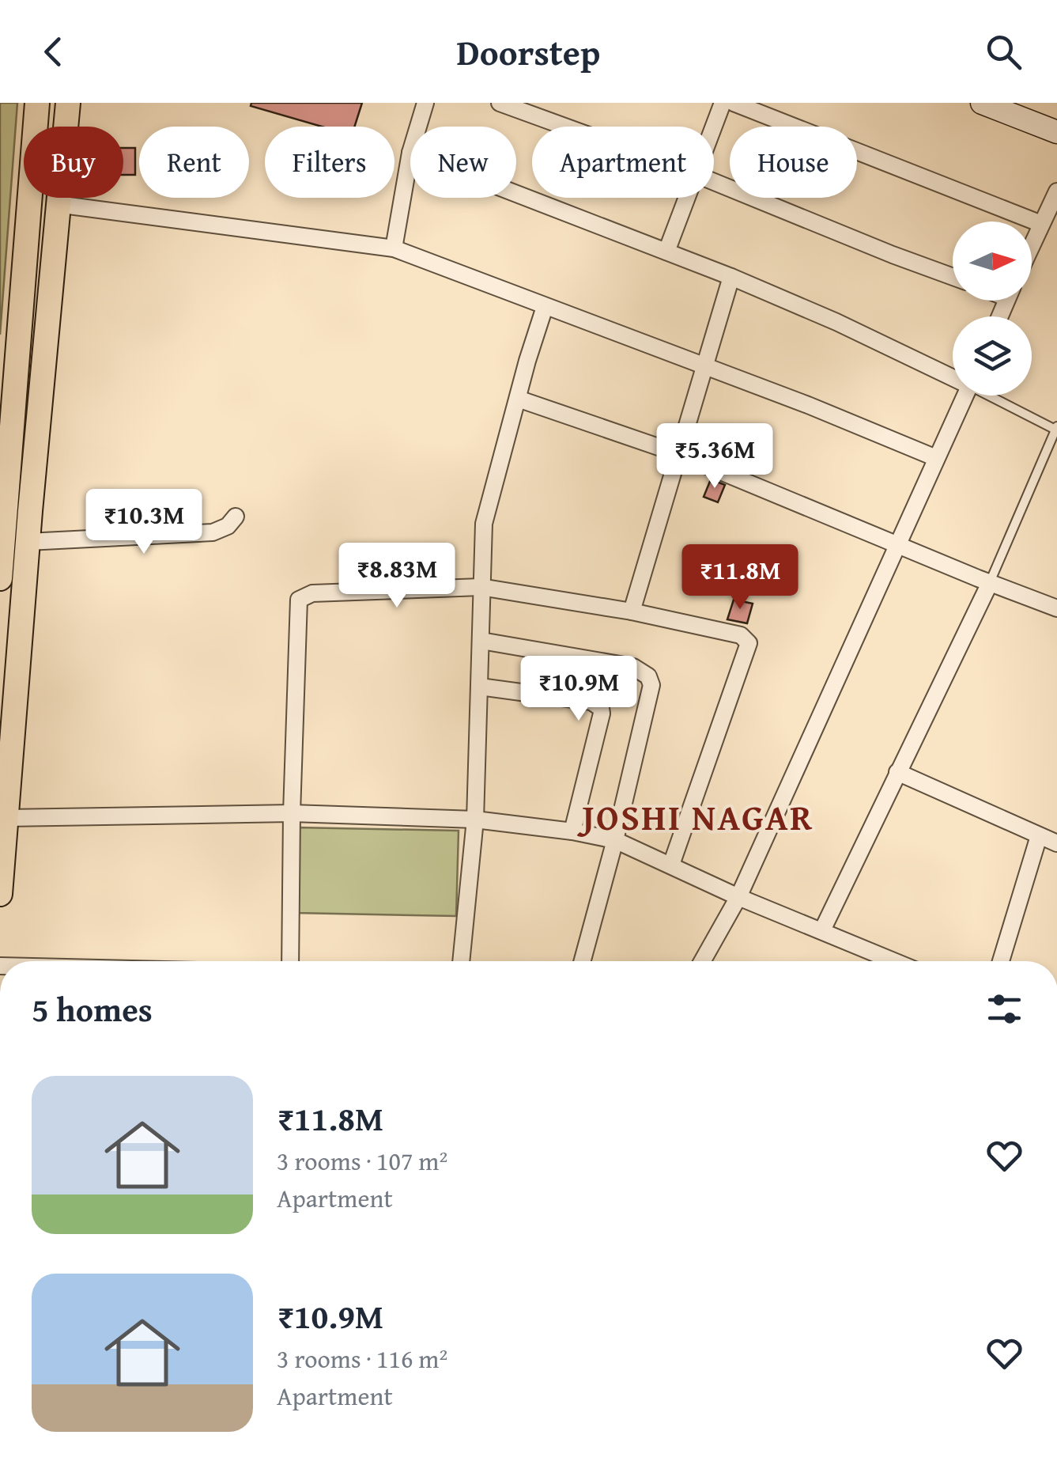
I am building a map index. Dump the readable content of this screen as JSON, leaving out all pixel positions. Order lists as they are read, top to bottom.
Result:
{
  "districts": ["JOSHI NAGAR"],
  "north": "right",
  "page": {
    "header": "Doorstep",
    "chip": [
      "Buy",
      "Rent",
      "Filters",
      "New",
      "Apartment",
      "House"
    ],
    "price": [
      "₹5.36M",
      "₹10.3M",
      "₹8.83M",
      "₹11.8M",
      "₹10.9M"
    ],
    "heading": "5 homes",
    "list": [
      {
        "name": "₹11.8M",
        "note": "3 rooms · 107 m² · Apartment"
      },
      {
        "name": "₹10.9M",
        "note": "3 rooms · 116 m² · Apartment"
      }
    ]
  }
}
